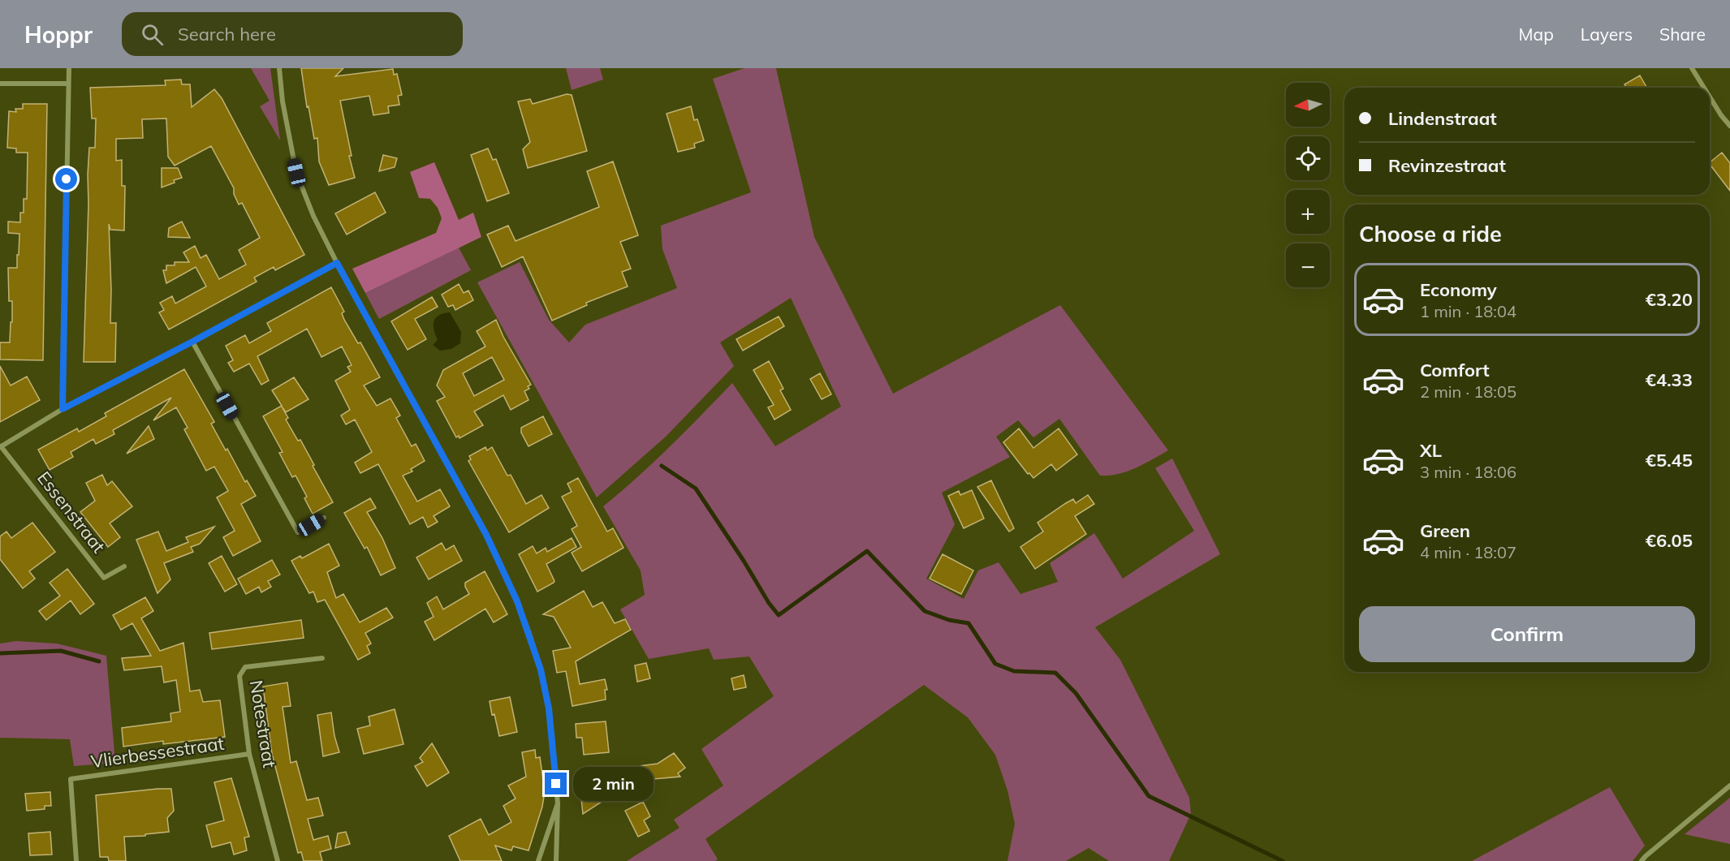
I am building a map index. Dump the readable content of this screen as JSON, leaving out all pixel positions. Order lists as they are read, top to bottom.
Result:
{
  "streets": {
    "street": ["Essenstraat", "Notestraat", "Vlierbessestraat"]
  },
  "crossings": [
    ["Notestraat", "Vlierbessestraat"]
  ],
  "north": "left",
  "page": {
    "header": "Hoppr",
    "search": "Search here",
    "nav": ["Map", "Layers", "Share"],
    "map_buttons": ["+", "−"],
    "banner": ["Lindenstraat", "Revinzestraat"],
    "heading": "Choose a ride",
    "list": [
      {
        "name": "Economy",
        "note": "1 min · 18:04",
        "value": "€3.20"
      },
      {
        "name": "Comfort",
        "note": "2 min · 18:05",
        "value": "€4.33"
      },
      {
        "name": "XL",
        "note": "3 min · 18:06",
        "value": "€5.45"
      },
      {
        "name": "Green",
        "note": "4 min · 18:07",
        "value": "€6.05"
      }
    ],
    "buttons": "Confirm",
    "bubble": "2 min"
  }
}
